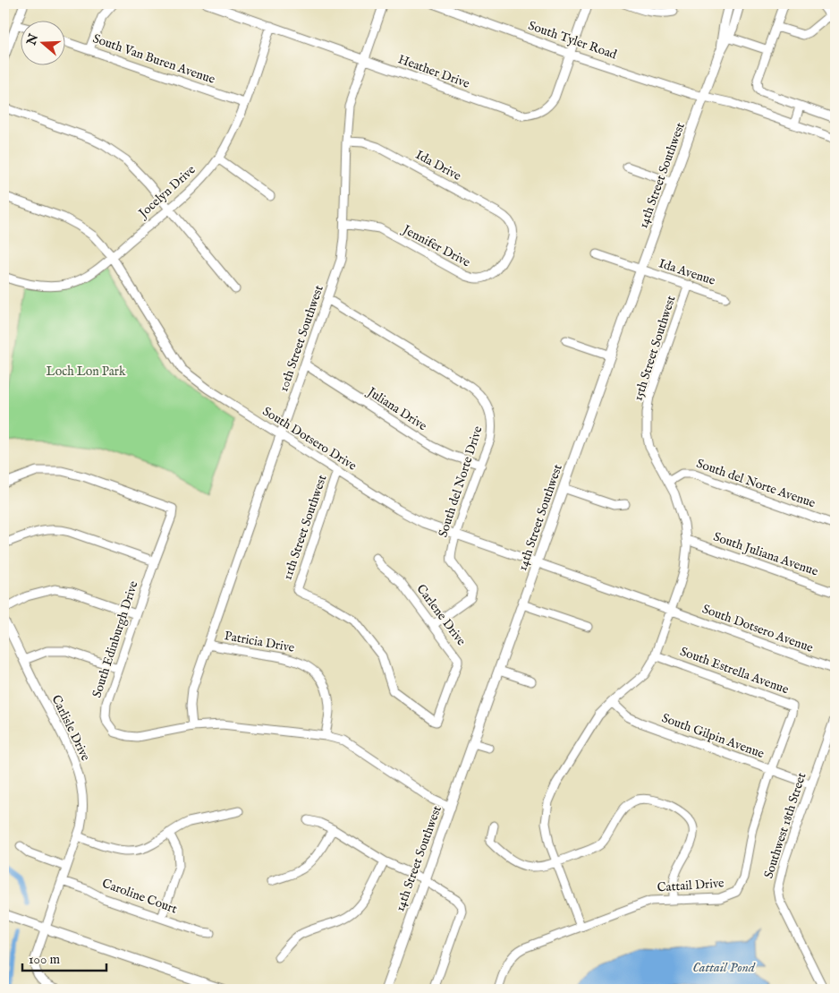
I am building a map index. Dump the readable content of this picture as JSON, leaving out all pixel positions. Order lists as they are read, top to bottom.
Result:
{
  "streets": {
    "main road": ["14th Street Southwest"],
    "street": [
      "South Tyler Road",
      "South Van Buren Avenue",
      "Heather Drive",
      "Ida Drive",
      "Jocelyn Drive",
      "Jennifer Drive",
      "Ida Avenue",
      "10th Street Southwest",
      "15th Street Southwest",
      "Juliana Drive",
      "South Dotsero Drive",
      "South del Norte Drive",
      "South del Norte Avenue",
      "11th Street Southwest",
      "South Juliana Avenue",
      "Carlene Drive",
      "South Dotsero Avenue",
      "South Edinburgh Drive",
      "Patricia Drive",
      "South Estrella Avenue",
      "Carlisle Drive",
      "South Gilpin Avenue",
      "Southwest 18th Street",
      "Cattail Drive",
      "Caroline Court"
    ]
  },
  "crossings": [
    ["South Tyler Road", "Heather Drive"],
    ["South Tyler Road", "14th Street Southwest"],
    ["South Van Buren Avenue", "Jocelyn Drive"],
    ["Heather Drive", "Jocelyn Drive"],
    ["Heather Drive", "10th Street Southwest"],
    ["Ida Drive", "Jennifer Drive"],
    ["Ida Drive", "10th Street Southwest"],
    ["14th Street Southwest", "Ida Avenue"],
    ["14th Street Southwest", "South Dotsero Drive"],
    ["14th Street Southwest", "South Edinburgh Drive"],
    ["Jocelyn Drive", "South Dotsero Drive"],
    ["Jennifer Drive", "10th Street Southwest"],
    ["Ida Avenue", "15th Street Southwest"],
    ["10th Street Southwest", "Juliana Drive"],
    ["10th Street Southwest", "South Dotsero Drive"],
    ["10th Street Southwest", "South del Norte Drive"],
    ["10th Street Southwest", "South Edinburgh Drive"],
    ["10th Street Southwest", "Patricia Drive"],
    ["15th Street Southwest", "South Dotsero Drive"],
    ["15th Street Southwest", "South del Norte Avenue"],
    ["15th Street Southwest", "South Juliana Avenue"],
    ["15th Street Southwest", "South Dotsero Avenue"],
    ["15th Street Southwest", "South Estrella Avenue"],
    ["15th Street Southwest", "South Gilpin Avenue"],
    ["15th Street Southwest", "Cattail Drive"],
    ["Juliana Drive", "South del Norte Drive"],
    ["South Dotsero Drive", "South del Norte Drive"],
    ["South Dotsero Drive", "11th Street Southwest"],
    ["South Dotsero Drive", "South Dotsero Avenue"],
    ["South del Norte Drive", "Carlene Drive"],
    ["11th Street Southwest", "Carlene Drive"],
    ["South Edinburgh Drive", "Patricia Drive"],
    ["South Estrella Avenue", "South Gilpin Avenue"],
    ["South Estrella Avenue", "Cattail Drive"],
    ["Carlisle Drive", "Caroline Court"],
    ["South Gilpin Avenue", "Southwest 18th Street"],
    ["South Gilpin Avenue", "Cattail Drive"]
  ],
  "water": ["Cattail Pond"],
  "parks": ["Loch Lon Park"],
  "scale_bar": "100 m",
  "north": "left"
}
